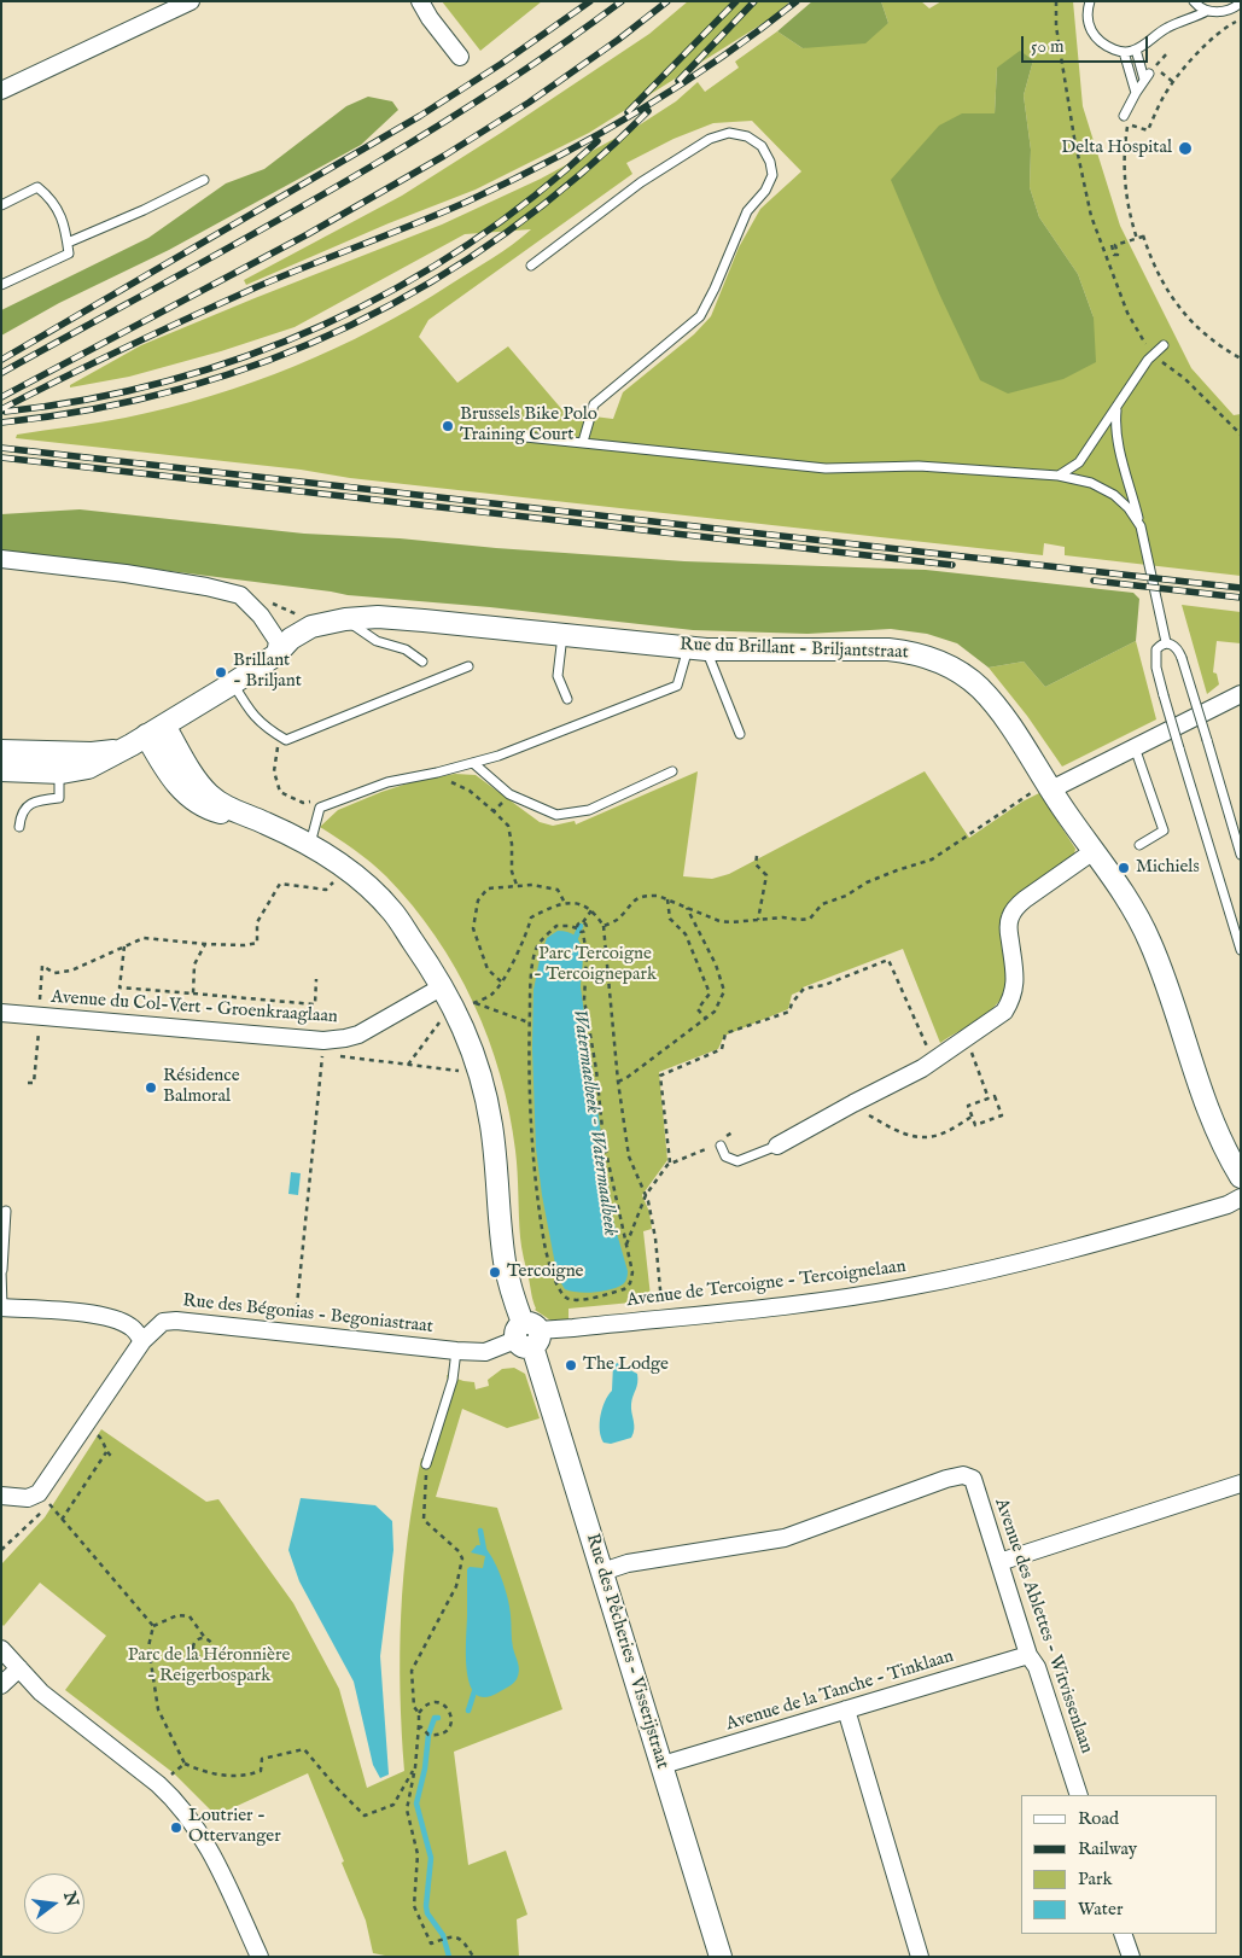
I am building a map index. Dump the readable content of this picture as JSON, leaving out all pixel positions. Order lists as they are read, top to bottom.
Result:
{
  "streets": {
    "street": [
      "Rue du Brillant - Briljantstraat",
      "Avenue du Col-Vert - Groenkraaglaan",
      "Avenue de Tercoigne - Tercoignelaan",
      "Rue des Bégonias - Begoniastraat",
      "Avenue des Ablettes - Witvissenlaan",
      "Rue des Pêcheries - Visserijstraat",
      "Avenue de la Tanche - Tinklaan"
    ]
  },
  "crossings": [
    ["Avenue du Col-Vert - Groenkraaglaan", "Rue des Pêcheries - Visserijstraat"],
    ["Avenue de Tercoigne - Tercoignelaan", "Rue des Bégonias - Begoniastraat"],
    ["Avenue de Tercoigne - Tercoignelaan", "Rue des Pêcheries - Visserijstraat"],
    ["Rue des Bégonias - Begoniastraat", "Rue des Pêcheries - Visserijstraat"],
    ["Avenue des Ablettes - Witvissenlaan", "Rue des Pêcheries - Visserijstraat"],
    ["Avenue des Ablettes - Witvissenlaan", "Avenue de la Tanche - Tinklaan"],
    ["Rue des Pêcheries - Visserijstraat", "Avenue de la Tanche - Tinklaan"]
  ],
  "water": ["Watermaelbeek - Watermaalbeek"],
  "parks": ["Parc Tercoigne - Tercoignepark", "Parc de la Héronnière - Reigerbospark"],
  "places": [
    "Delta Hospital",
    "Brussels Bike Polo Training Court",
    "Brillant - Briljant",
    "Michiels",
    "Résidence Balmoral",
    "Tercoigne",
    "The Lodge",
    "Loutrier - Ottervanger"
  ],
  "legend": [
    "Road",
    "Railway",
    "Park",
    "Water"
  ],
  "scale_bar": "50 m",
  "north": "right"
}
